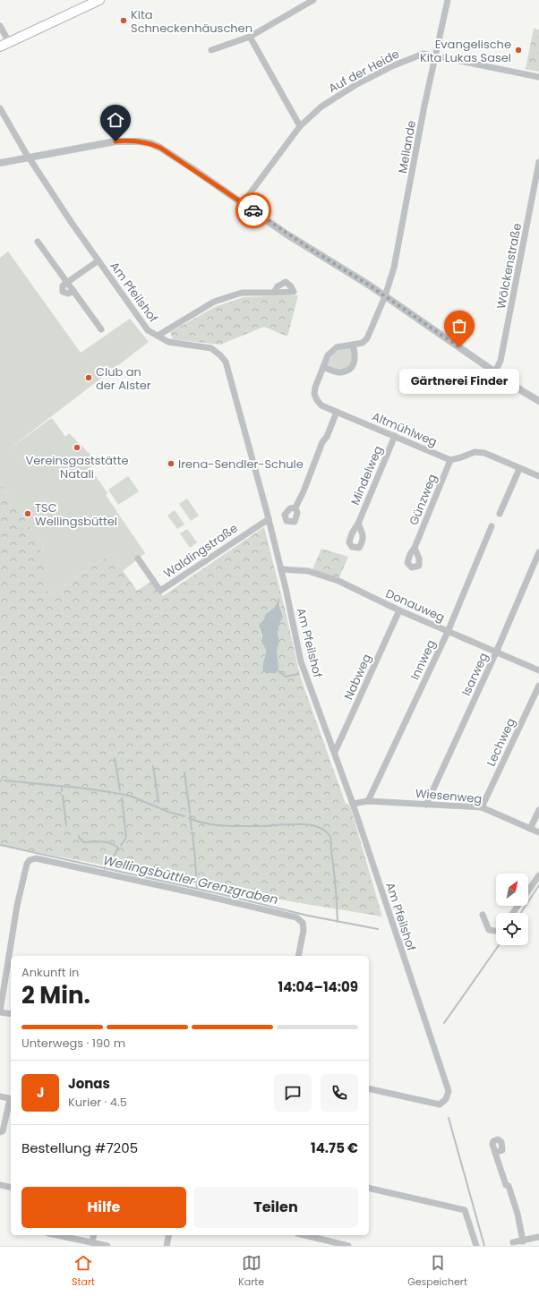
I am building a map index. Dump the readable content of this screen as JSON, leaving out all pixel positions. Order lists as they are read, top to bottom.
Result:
{
  "streets": {
    "street": [
      "Auf der Heide",
      "Mellande",
      "Wölckenstraße",
      "Am Pfeilshof",
      "Altmühlweg",
      "Mindelweg",
      "Günzweg",
      "Waldingstraße",
      "Donauweg",
      "Innweg",
      "Isarweg",
      "Nabweg",
      "Lechweg",
      "Wiesenweg"
    ]
  },
  "crossings": [
    ["Auf der Heide", "Mellande"],
    ["Mellande", "Altmühlweg"],
    ["Am Pfeilshof", "Waldingstraße"],
    ["Am Pfeilshof", "Donauweg"],
    ["Am Pfeilshof", "Nabweg"],
    ["Am Pfeilshof", "Wiesenweg"],
    ["Altmühlweg", "Mindelweg"],
    ["Altmühlweg", "Günzweg"],
    ["Donauweg", "Innweg"],
    ["Donauweg", "Isarweg"],
    ["Donauweg", "Nabweg"],
    ["Innweg", "Wiesenweg"],
    ["Isarweg", "Wiesenweg"],
    ["Lechweg", "Wiesenweg"]
  ],
  "water": ["Wellingsbüttler Grenzgraben"],
  "places": [
    "Kita Schneckenhäuschen",
    "Evangelische Kita Lukas Sasel",
    "Gärtnerei Finder",
    "Club an der Alster",
    "Vereinsgaststätte Natali",
    "Irena-Sendler-Schule",
    "TSC Wellingsbüttel"
  ],
  "north": "top right",
  "page": {
    "bubble": "Gärtnerei Finder",
    "heading": ["2 Min.", "Ankunft in", "14:04–14:09"],
    "panel": [
      "Jonas",
      "Kurier · 4.5",
      "Bestellung #7205",
      "14.75 €"
    ],
    "bar": "Unterwegs · 190 m",
    "round": "J",
    "buttons": ["Hilfe", "Teilen"],
    "tabs": ["Start", "Karte", "Gespeichert"]
  }
}
